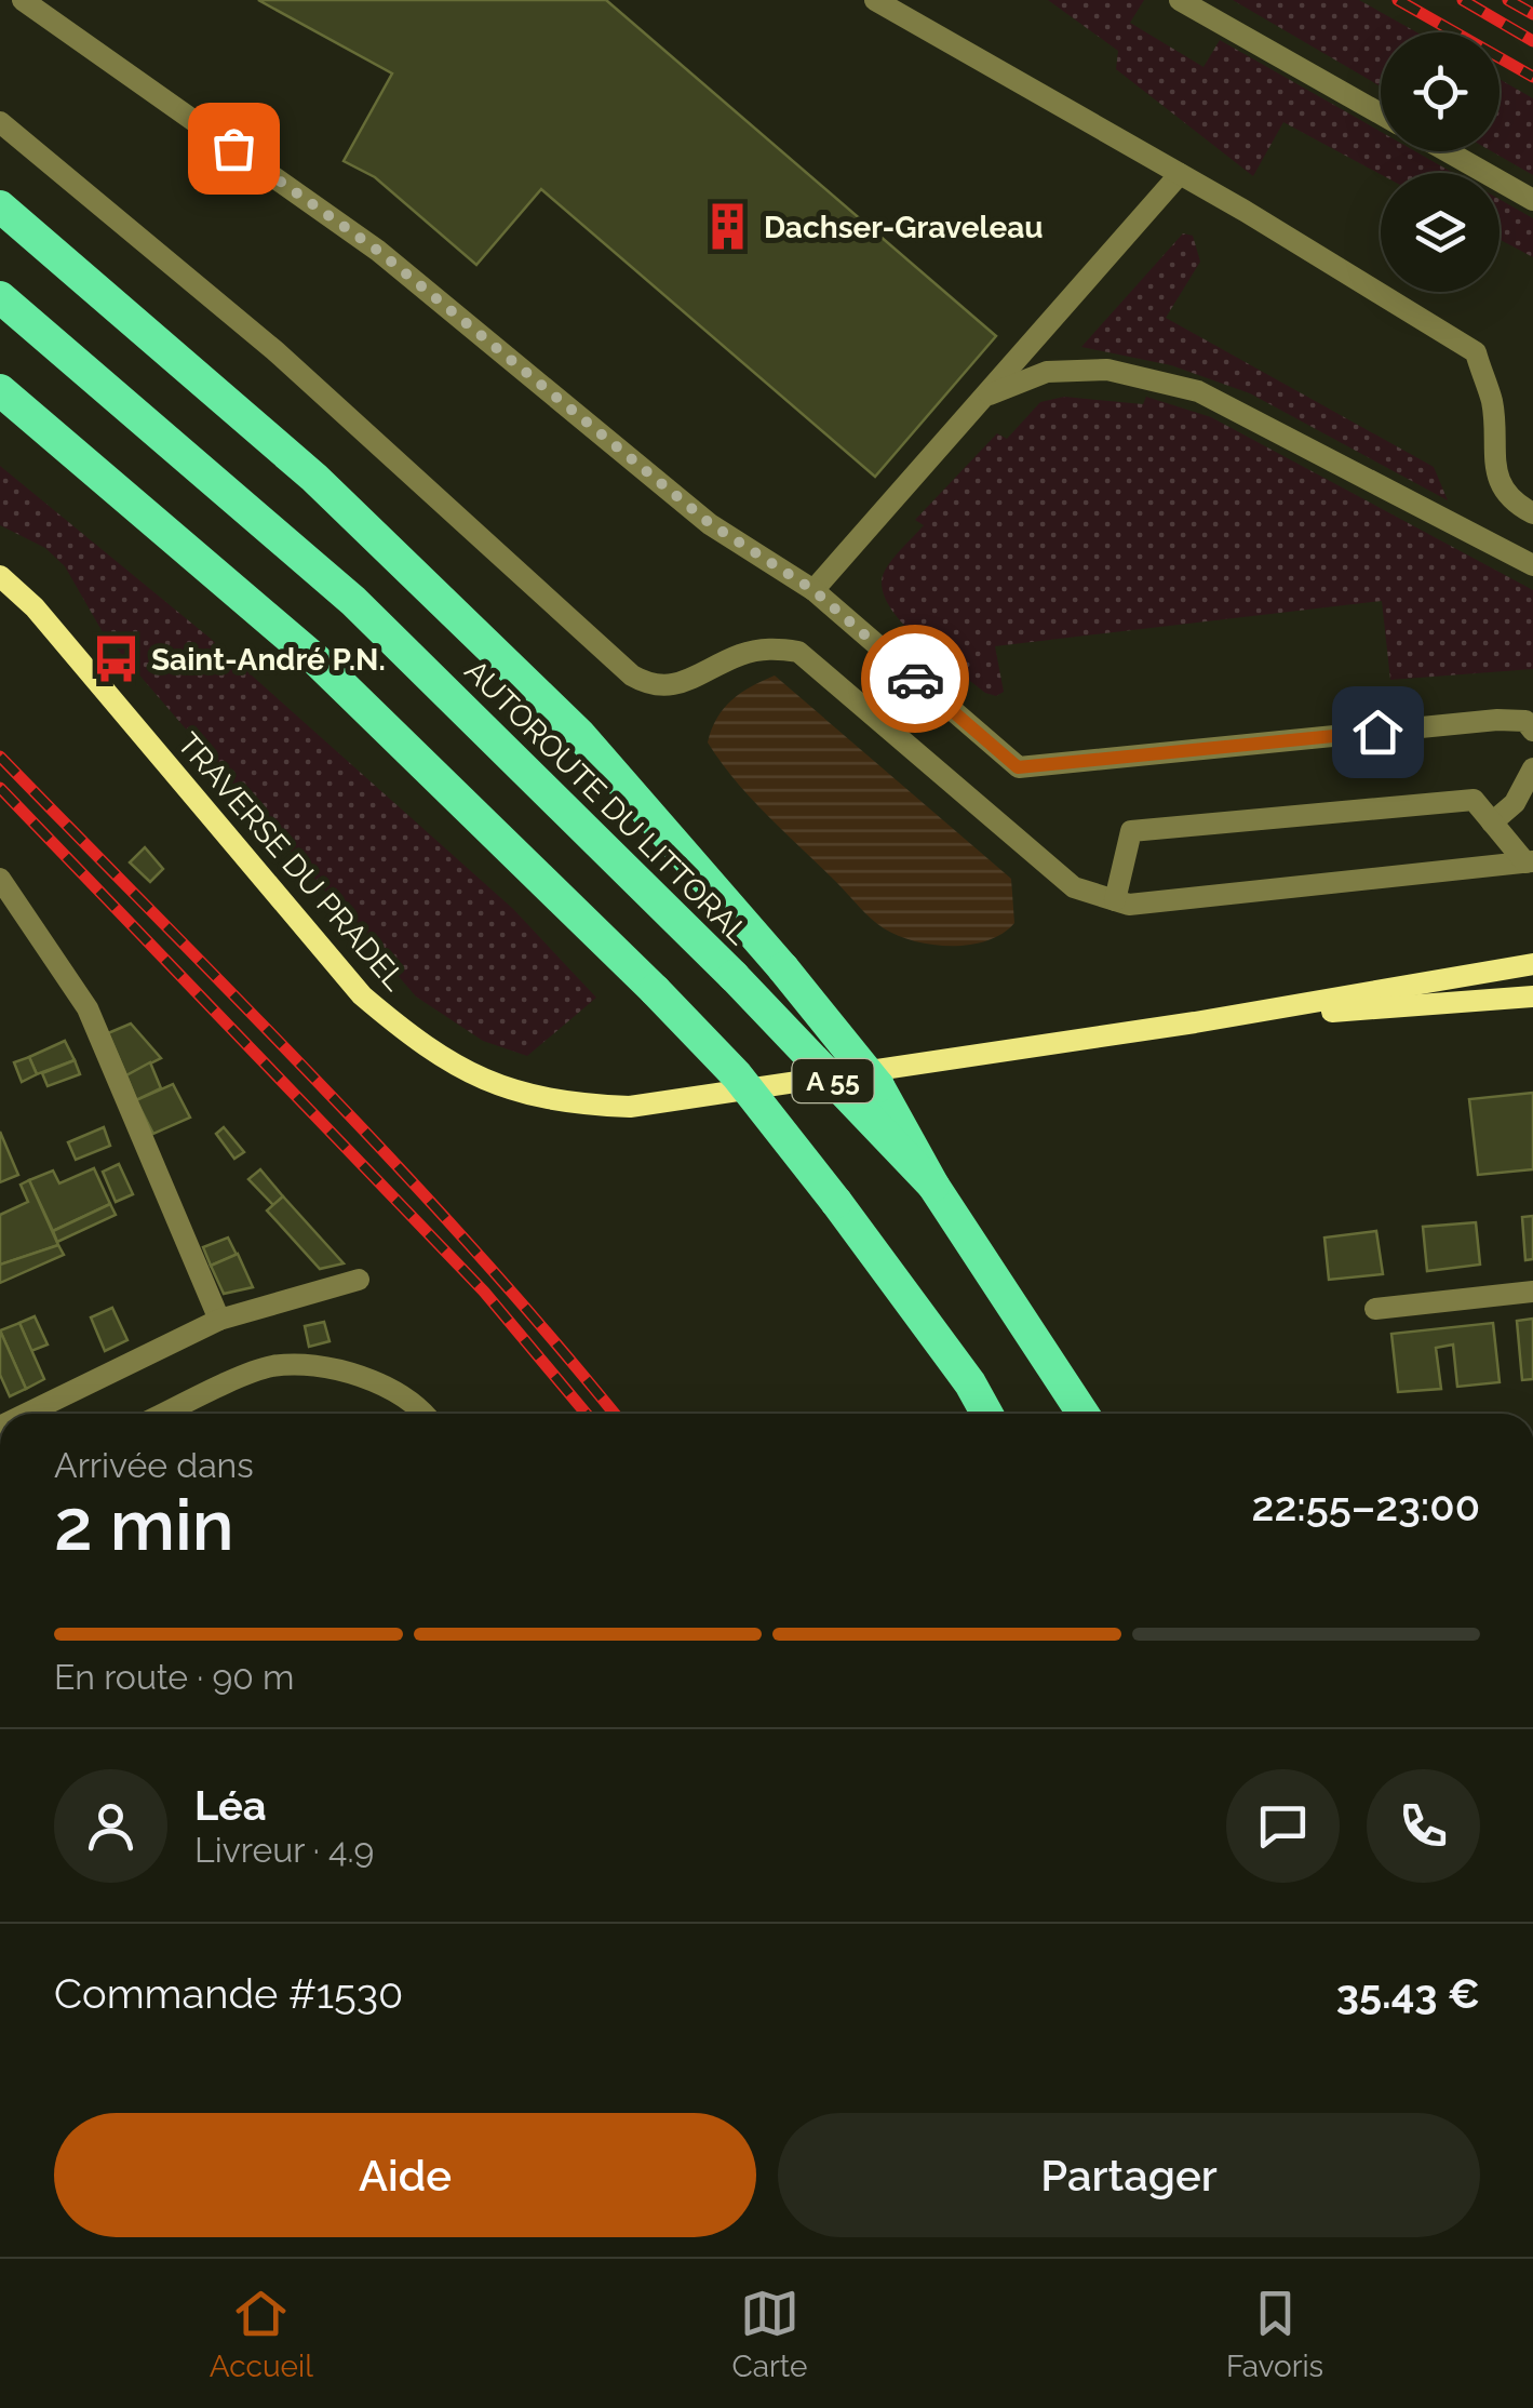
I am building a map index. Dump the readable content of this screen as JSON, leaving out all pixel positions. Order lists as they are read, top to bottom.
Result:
{
  "streets": {
    "highway": ["AUTOROUTE DU LITTORAL", "A 55"],
    "main road": ["TRAVERSE DU PRADEL"]
  },
  "places": {
    "building": ["Dachser-Graveleau"],
    "bus stop": ["Saint-André P.N."]
  },
  "page": {
    "heading": ["2 min", "Arrivée dans", "22:55–23:00"],
    "panel": [
      "Léa",
      "Livreur · 4.9",
      "Commande #1530",
      "35.43 €"
    ],
    "bar": "En route · 90 m",
    "buttons": ["Aide", "Partager"],
    "tabs": ["Accueil", "Carte", "Favoris"]
  }
}
